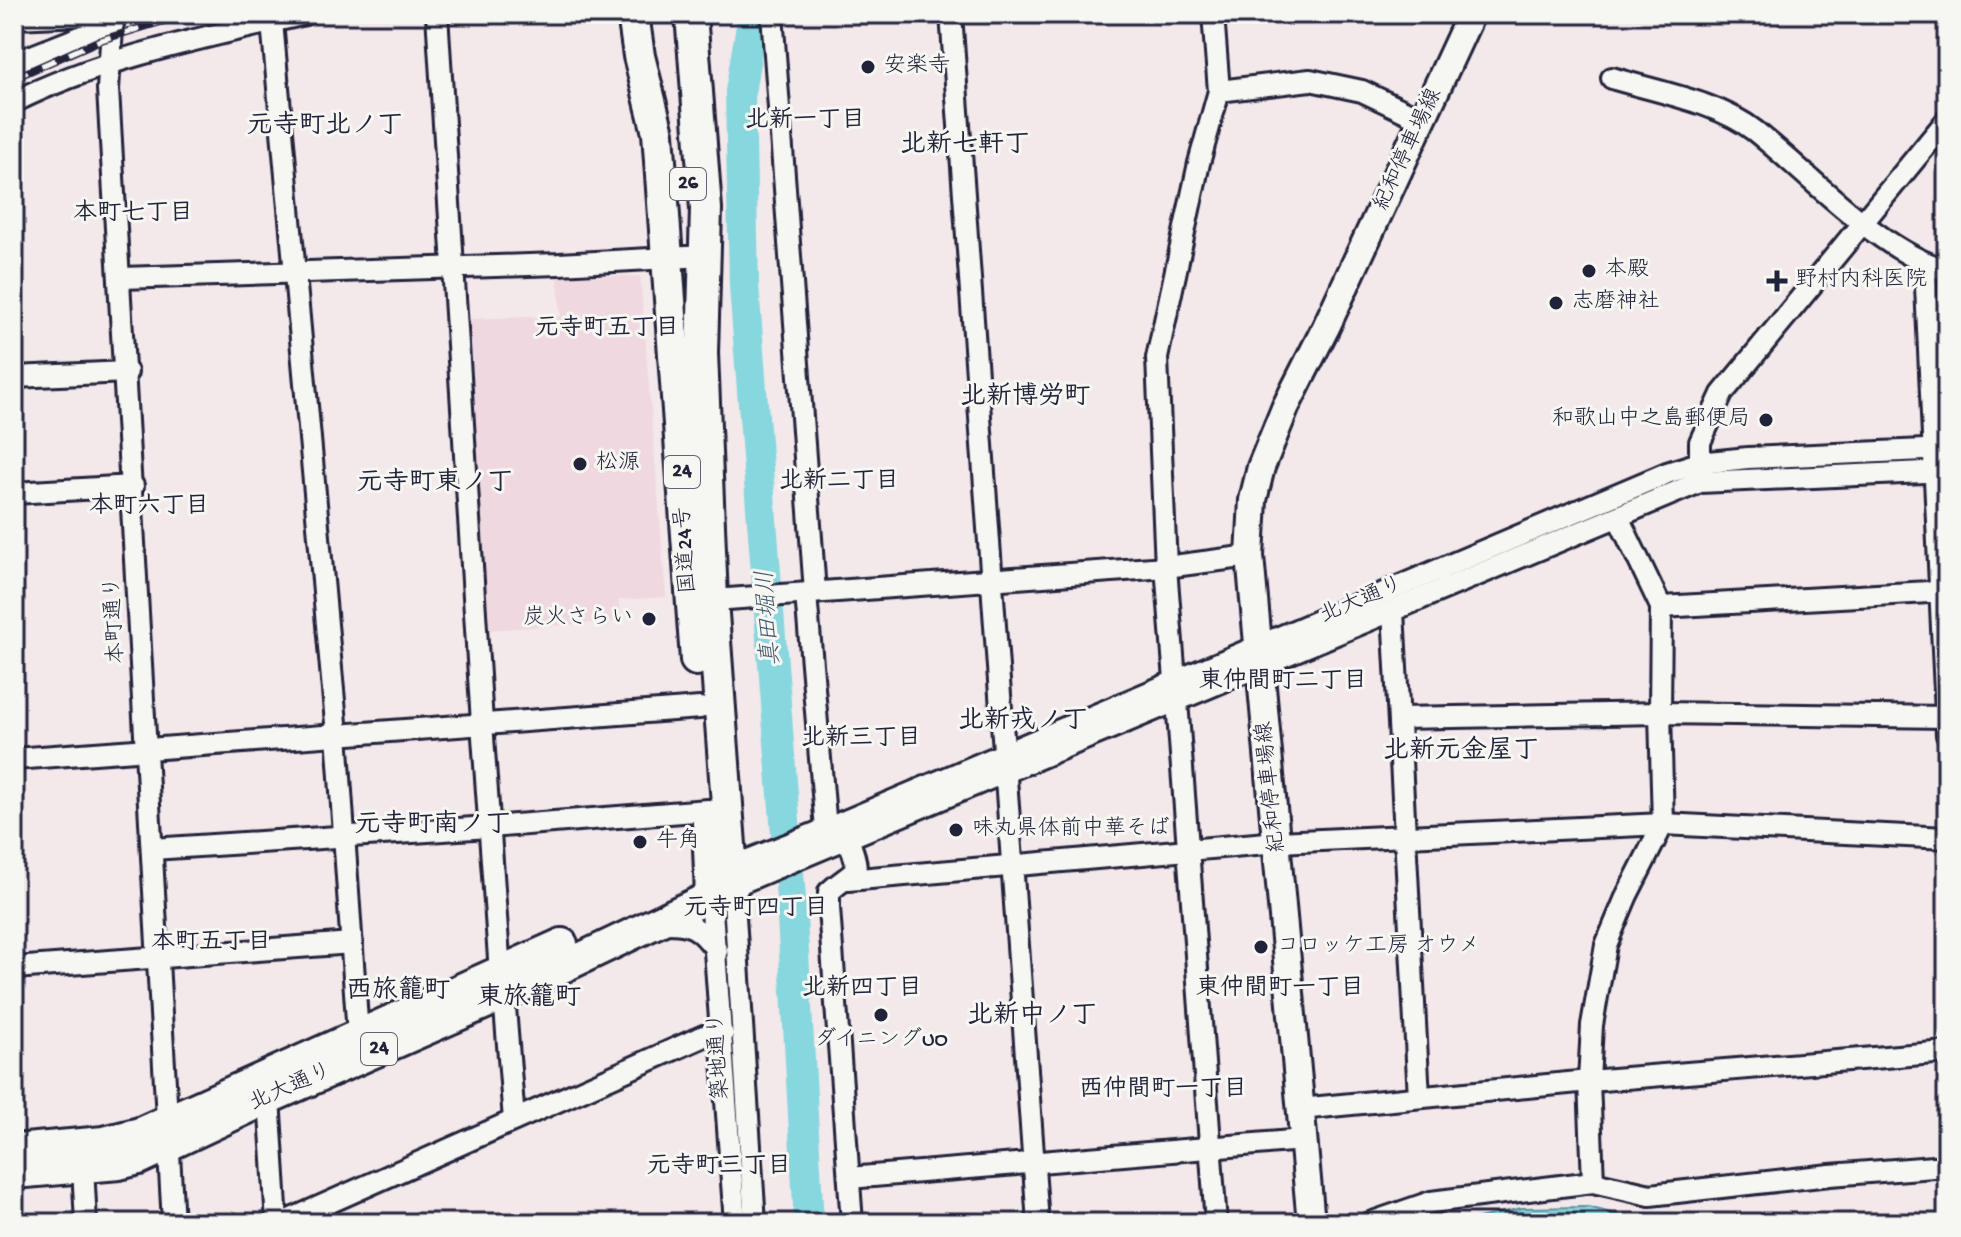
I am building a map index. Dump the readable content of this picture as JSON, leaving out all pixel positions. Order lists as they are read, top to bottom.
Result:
{
  "streets": {
    "highway": [
      "26",
      "24",
      "国道24号",
      "北大通り"
    ],
    "main road": ["紀和停車場線"],
    "street": ["本町通り", "築地通り"]
  },
  "crossings": [
    ["紀和停車場線", "北大通り"],
    ["26", "国道24号"],
    ["国道24号", "北大通り"],
    ["国道24号", "築地通り"],
    ["北大通り", "本町通り"],
    ["北大通り", "築地通り"]
  ],
  "districts": [
    "北新一丁目",
    "元寺町北ノ丁",
    "北新七軒丁",
    "本町七丁目",
    "元寺町五丁目",
    "北新博労町",
    "北新二丁目",
    "元寺町東ノ丁",
    "本町六丁目",
    "東仲間町二丁目",
    "北新戎ノ丁",
    "北新三丁目",
    "北新元金屋丁",
    "元寺町南ノ丁",
    "元寺町四丁目",
    "本町五丁目",
    "北新四丁目",
    "東仲間町一丁目",
    "西旅籠町",
    "東旅籠町",
    "北新中ノ丁",
    "西仲間町一丁目",
    "元寺町三丁目"
  ],
  "water": ["真田堀川"],
  "places": {
    "other": [
      "安楽寺",
      "本殿",
      "志磨神社",
      "和歌山中之島郵便局",
      "松源",
      "炭火さらい",
      "味丸県体前中華そば",
      "牛角",
      "コロッケ工房 オウメ",
      "ダイニングUO"
    ],
    "health": ["野村内科医院"]
  }
}
